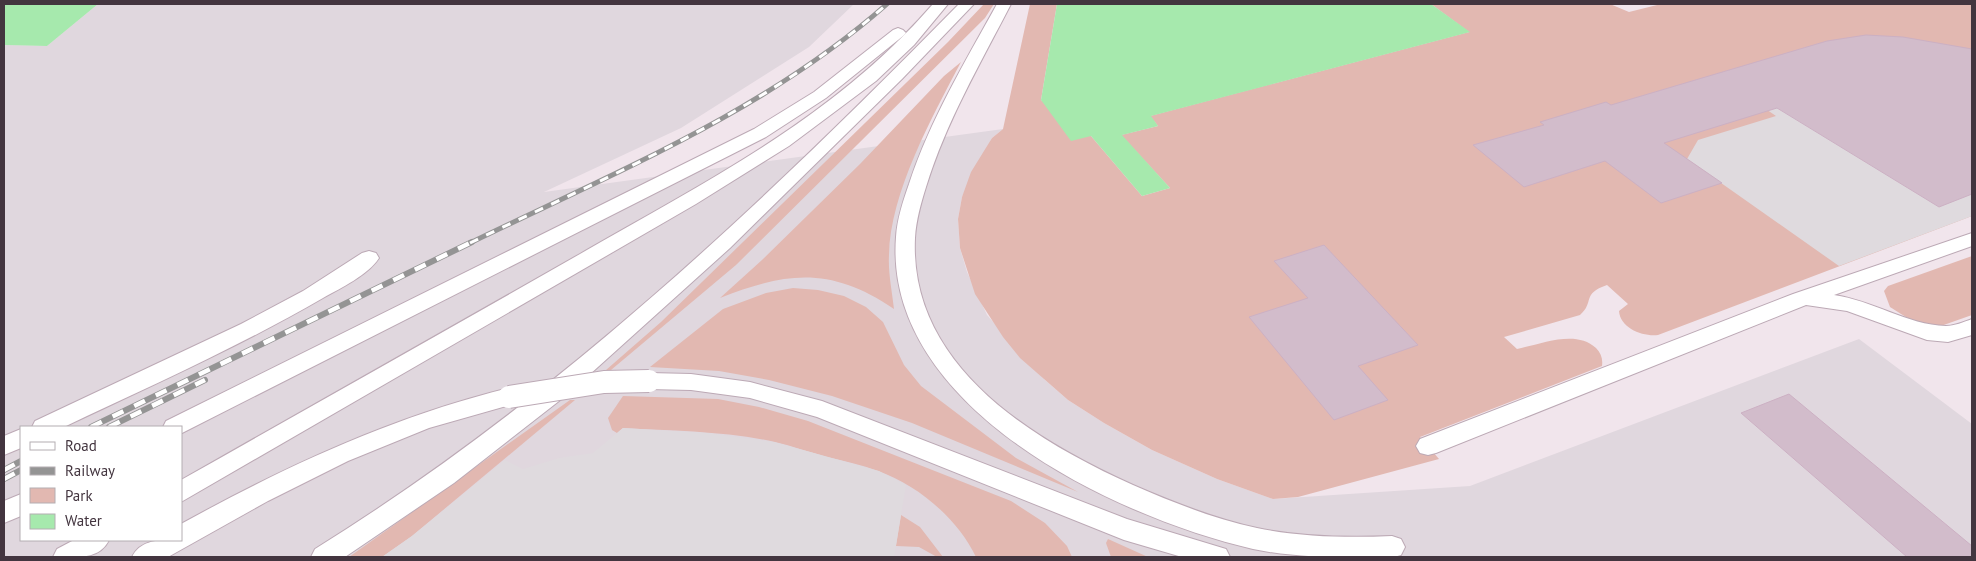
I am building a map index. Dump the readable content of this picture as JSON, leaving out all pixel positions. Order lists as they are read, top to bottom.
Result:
{
  "legend": [
    "Road",
    "Railway",
    "Park",
    "Water"
  ]
}
